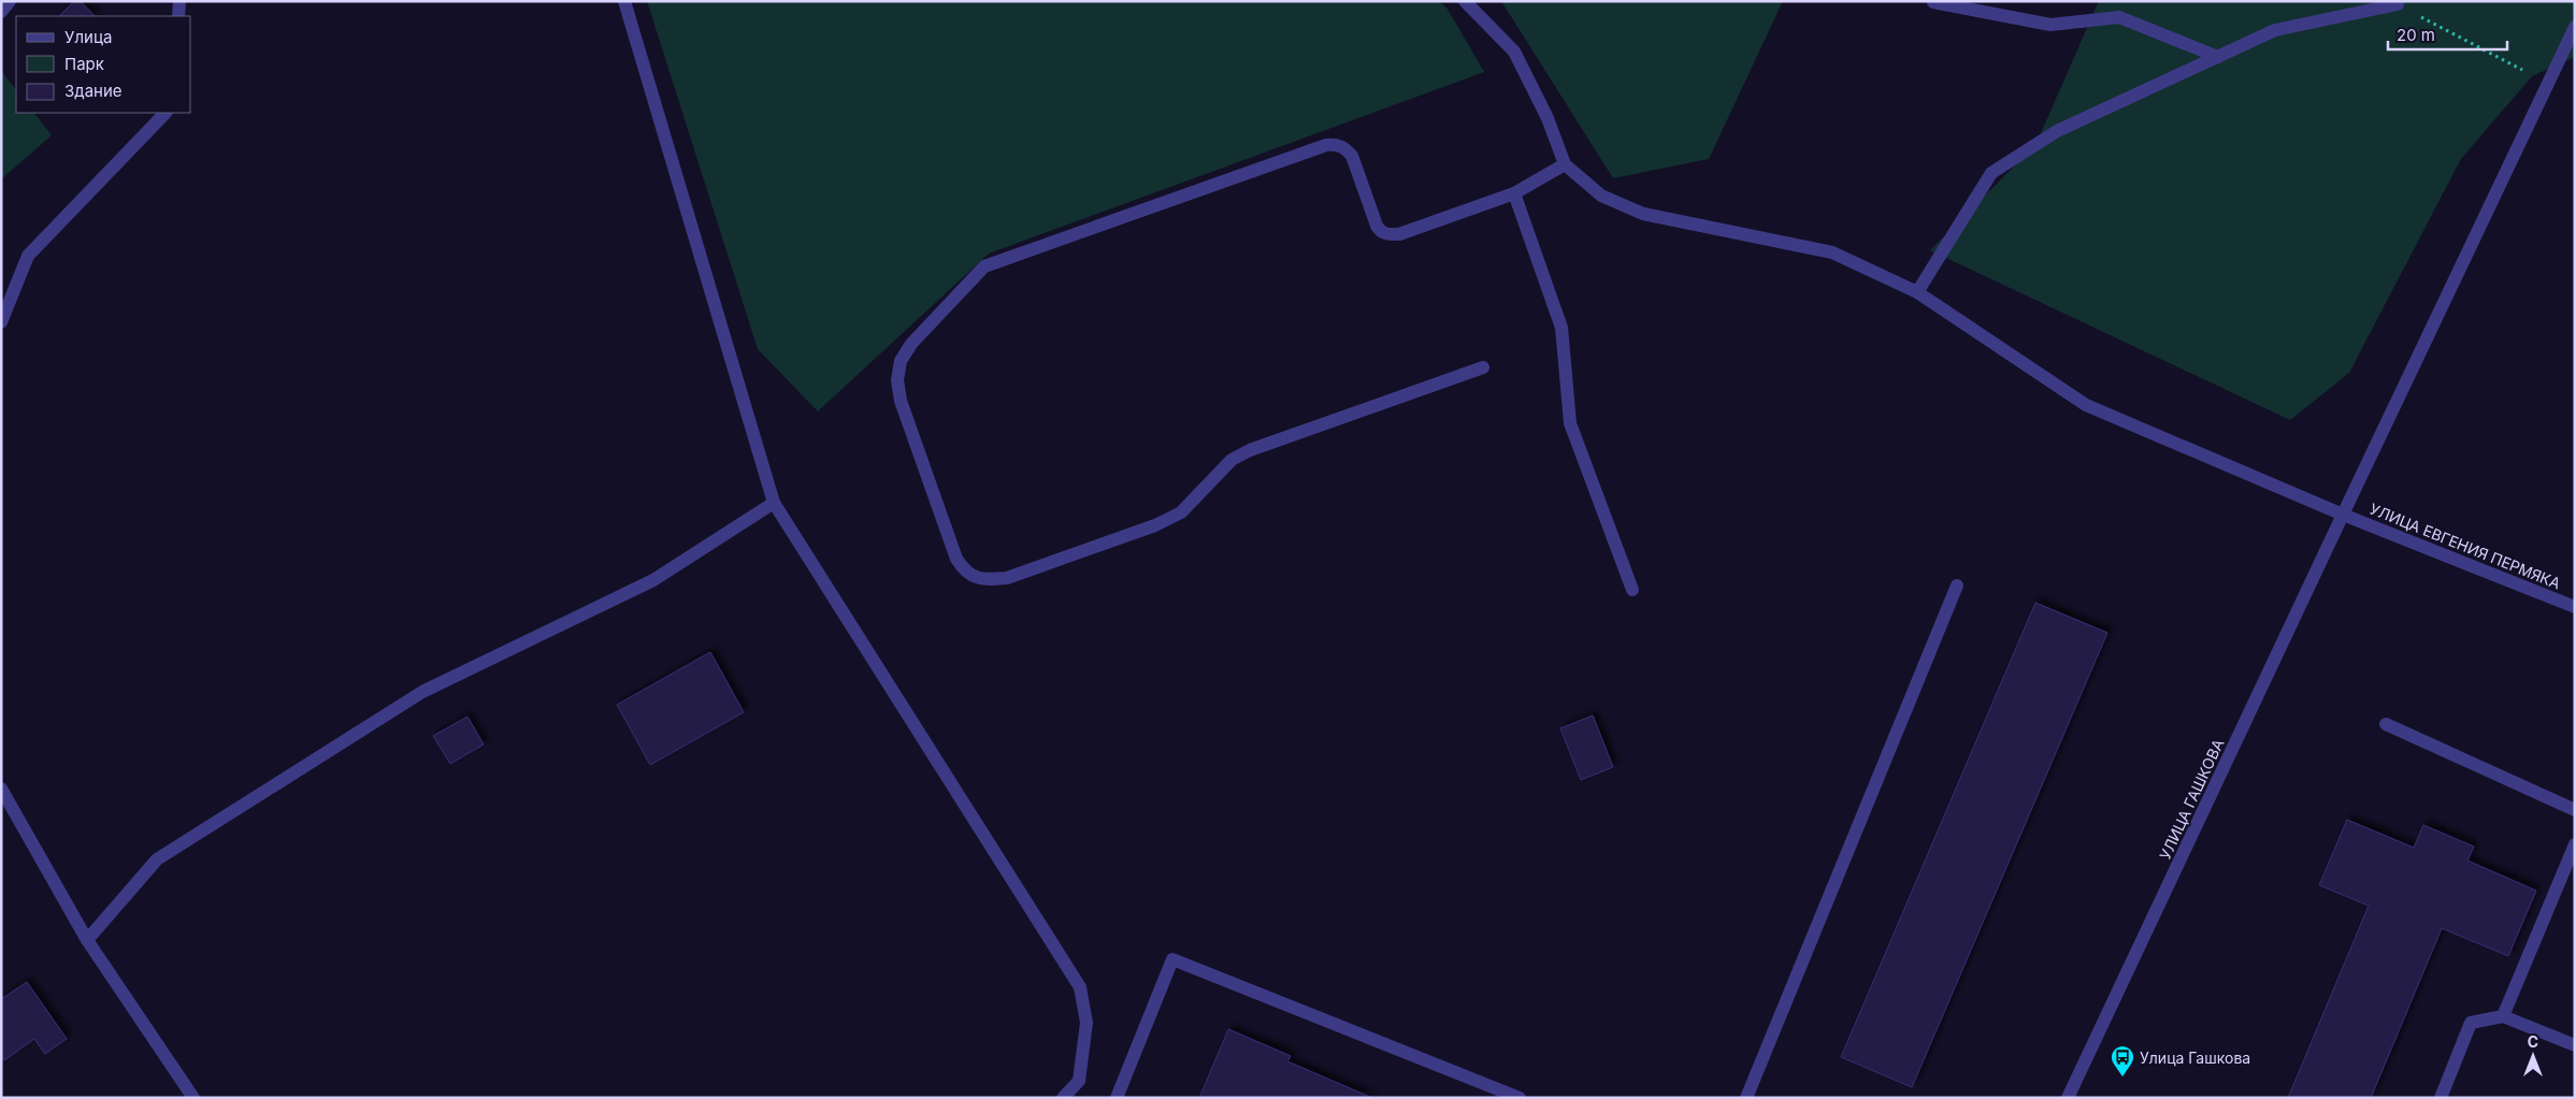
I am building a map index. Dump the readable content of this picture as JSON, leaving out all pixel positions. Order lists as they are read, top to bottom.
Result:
{
  "streets": {
    "street": ["УЛИЦА ЕВГЕНИЯ ПЕРМЯКА", "УЛИЦА ГАШКОВА"]
  },
  "crossings": [
    ["УЛИЦА ЕВГЕНИЯ ПЕРМЯКА", "УЛИЦА ГАШКОВА"]
  ],
  "places": {
    "bus stop": ["Улица Гашкова"]
  },
  "legend": ["Улица", "Парк", "Здание"],
  "scale_bar": "20 m",
  "north": "top"
}
